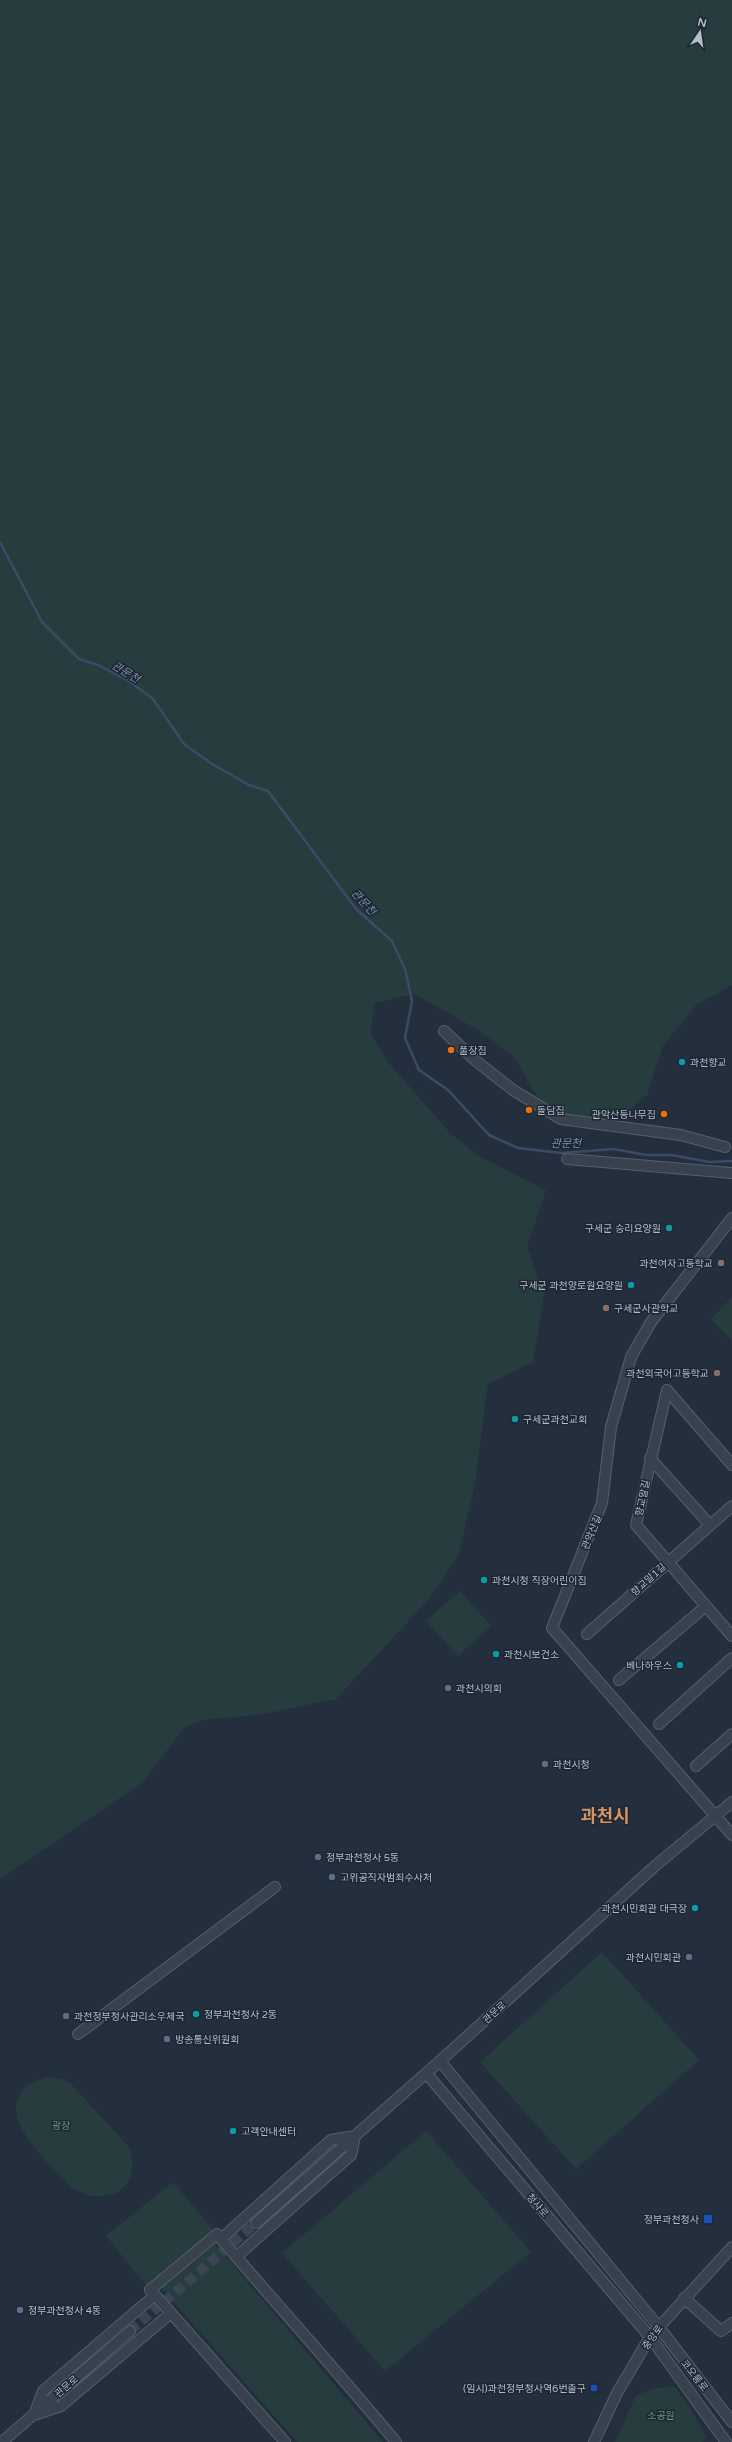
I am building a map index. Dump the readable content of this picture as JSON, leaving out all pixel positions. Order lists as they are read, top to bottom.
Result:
{
  "streets": {
    "street": [
      "향교말길",
      "관악산길",
      "향교말1길",
      "관문로",
      "청사로",
      "중앙로",
      "코오롱로"
    ]
  },
  "crossings": [
    ["향교말길", "향교말1길"],
    ["관악산길", "관문로"],
    ["관문로", "청사로"],
    ["청사로", "중앙로"],
    ["청사로", "코오롱로"],
    ["중앙로", "코오롱로"]
  ],
  "districts": ["과천시"],
  "water": ["관문천"],
  "parks": ["광장", "소공원"],
  "places": {
    "other": [
      "풀장집",
      "과천향교",
      "돌담집",
      "관악산등나무집",
      "구세군 승리요양원",
      "과천여자고등학교",
      "구세군 과천양로원요양원",
      "구세군사관학교",
      "과천외국어고등학교",
      "구세군과천교회",
      "과천시청 직장어린이집",
      "과천시보건소",
      "베나하우스",
      "과천시의회",
      "과천시청",
      "정부과천청사 5동",
      "고위공직자범죄수사처",
      "과천시민회관 대극장",
      "과천시민회관",
      "정부과천청사 2동",
      "과천정부청사관리소우체국",
      "방송통신위원회",
      "고객안내센터",
      "정부과천청사 4동"
    ],
    "transit": ["정부과천청사", "(임시)과천정부청사역6번출구"]
  },
  "north": "top"
}
